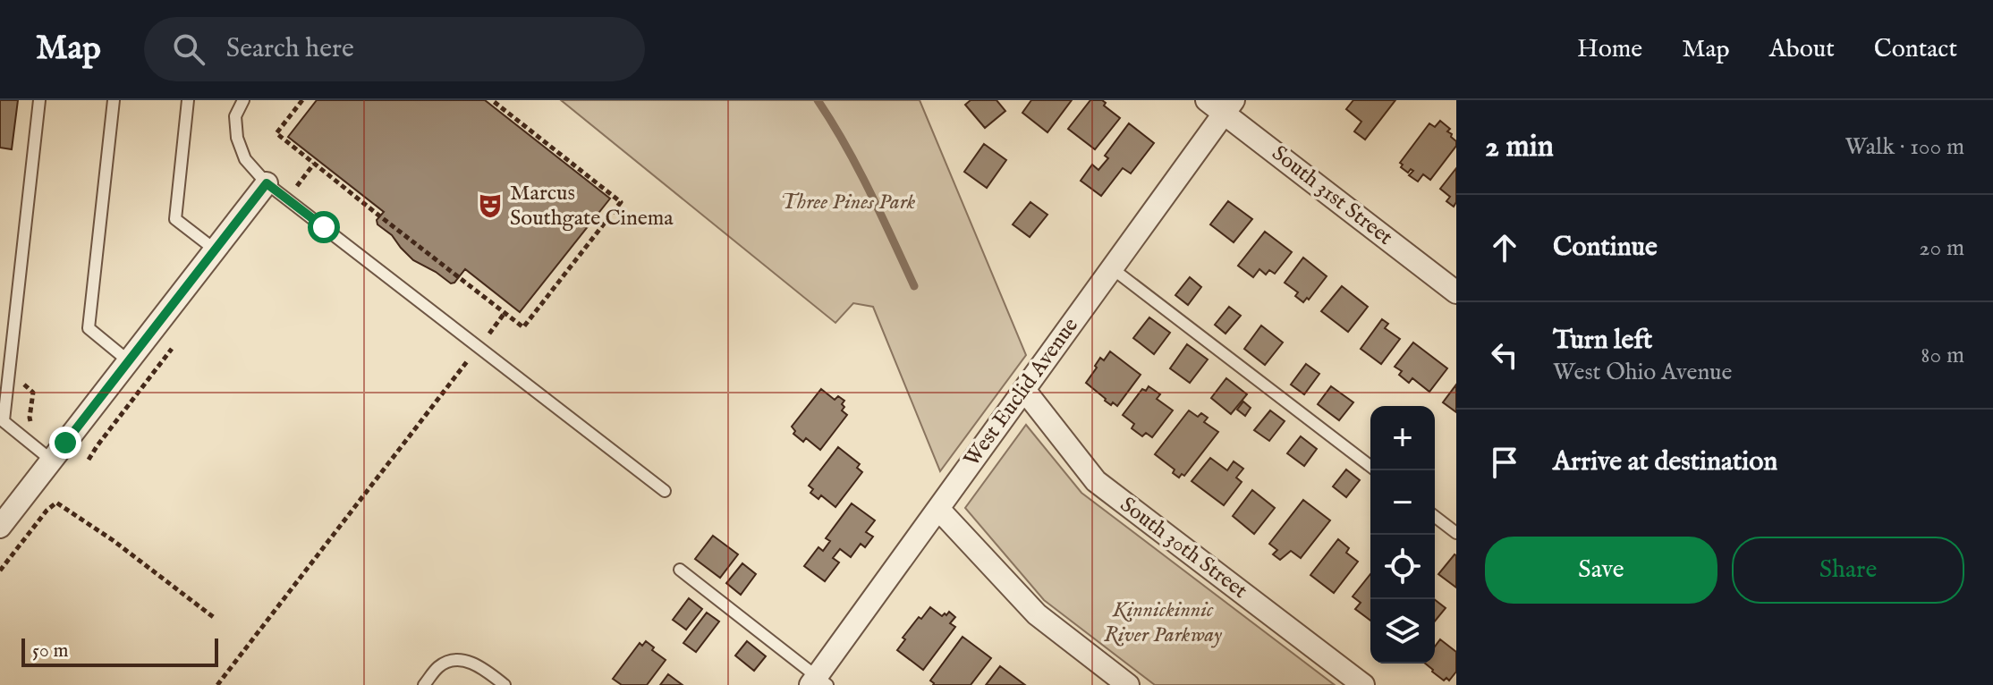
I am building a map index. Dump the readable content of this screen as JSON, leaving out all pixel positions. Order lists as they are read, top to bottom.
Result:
{
  "streets": {
    "street": ["South 31st Street", "West Euclid Avenue", "South 30th Street"]
  },
  "crossings": [
    ["South 31st Street", "West Euclid Avenue"],
    ["West Euclid Avenue", "South 30th Street"]
  ],
  "parks": ["Three Pines Park", "Kinnickinnic River Parkway"],
  "places": {
    "theatre": ["Marcus Southgate Cinema"]
  },
  "scale_bar": "50 m",
  "page": {
    "header": "Map",
    "search": "Search here",
    "nav": [
      "Home",
      "Map",
      "About",
      "Contact"
    ],
    "heading": ["2 min", "Walk · 100 m"],
    "list": [
      ["Continue", "20 m"],
      ["Turn left", "West Ohio Avenue", "80 m"],
      "Arrive at destination"
    ],
    "map_buttons": ["+", "−"],
    "buttons": ["Save", "Share"],
    "scale": "50 m"
  }
}
